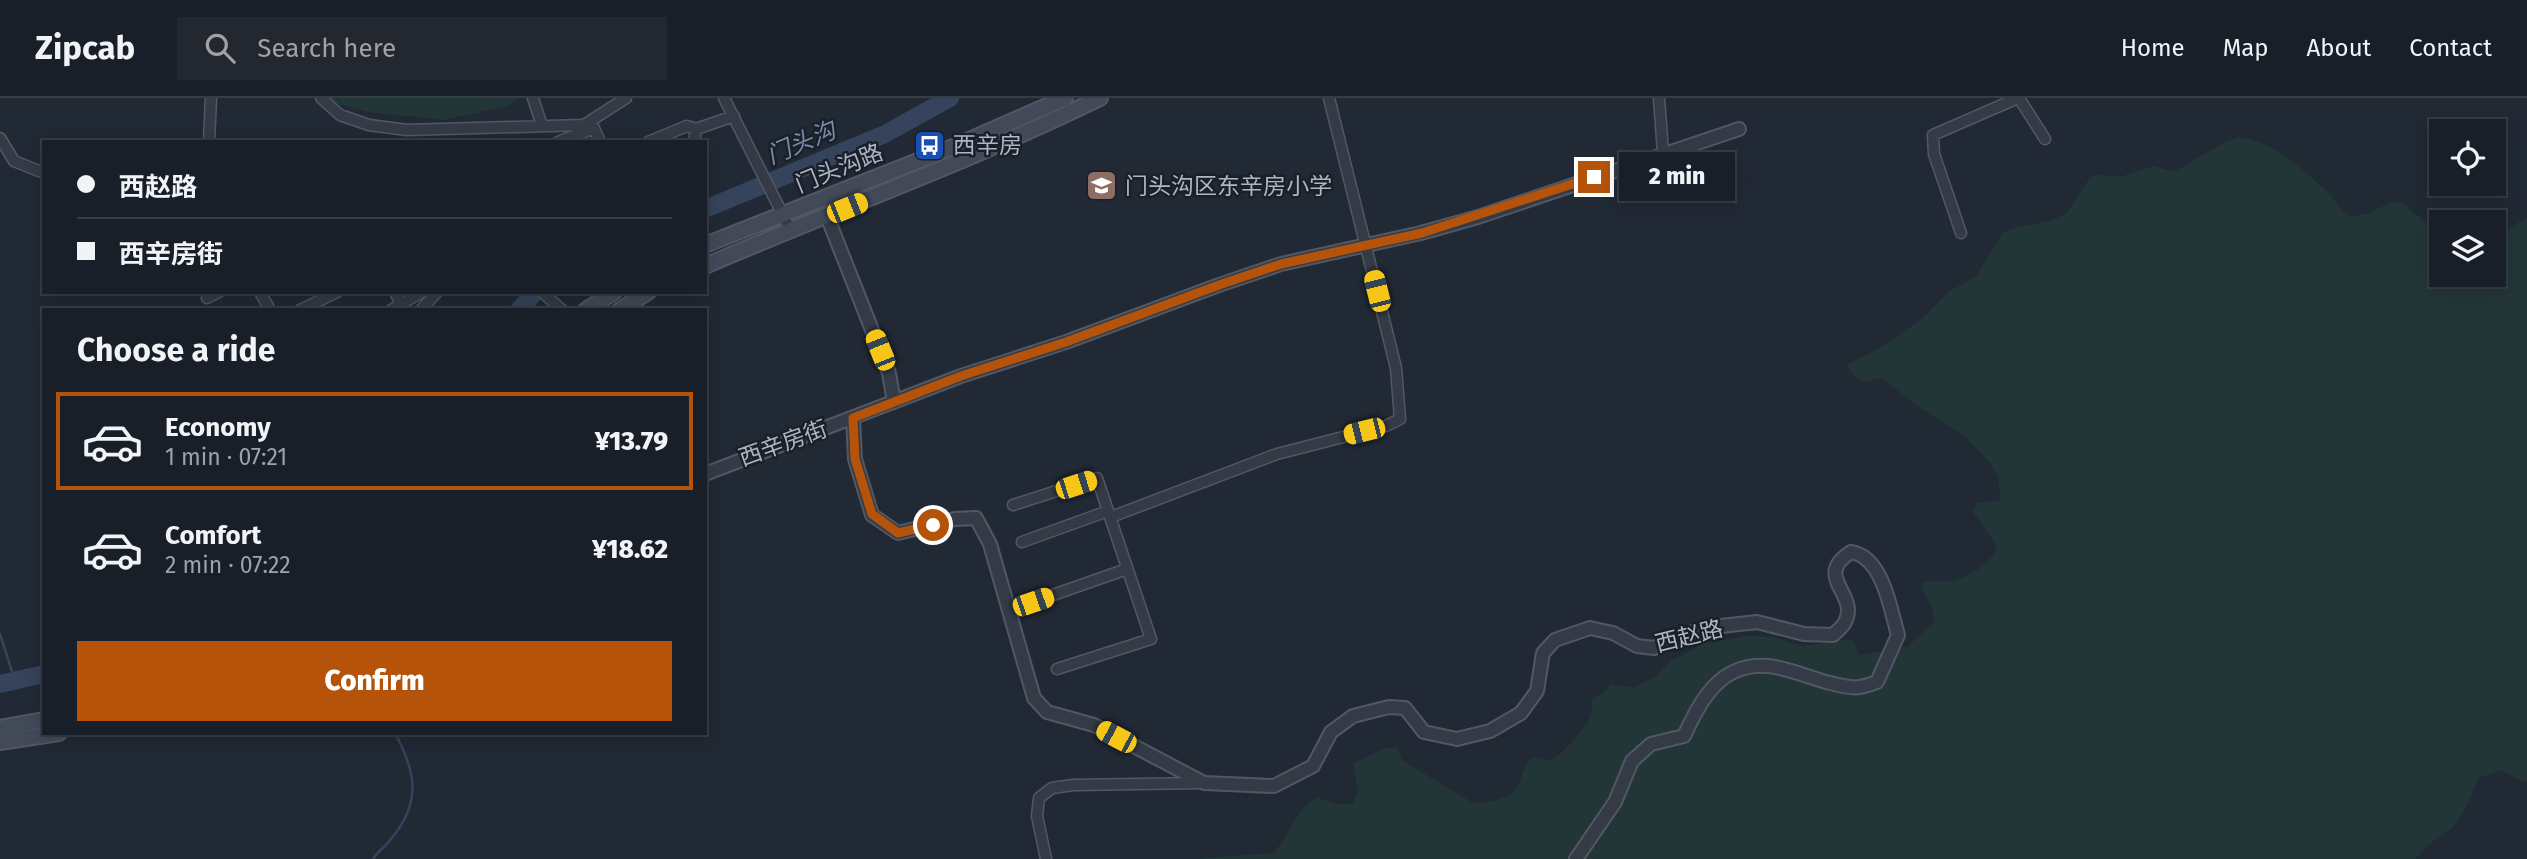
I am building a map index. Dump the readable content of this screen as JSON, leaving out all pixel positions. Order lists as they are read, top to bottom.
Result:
{
  "streets": {
    "main road": ["门头沟路"],
    "street": ["西辛房街", "西赵路"]
  },
  "crossings": [
    ["西辛房街", "西赵路"]
  ],
  "water": ["门头沟"],
  "places": {
    "bus stop": ["西辛房"],
    "school or university": ["门头沟区东辛房小学"]
  },
  "page": {
    "header": "Zipcab",
    "search": "Search here",
    "nav": [
      "Home",
      "Map",
      "About",
      "Contact"
    ],
    "banner": ["西赵路", "西辛房街"],
    "bubble": "2 min",
    "heading": "Choose a ride",
    "list": [
      {
        "name": "Economy",
        "note": "1 min · 07:21",
        "value": "¥13.79"
      },
      {
        "name": "Comfort",
        "note": "2 min · 07:22",
        "value": "¥18.62"
      }
    ],
    "buttons": "Confirm"
  }
}
